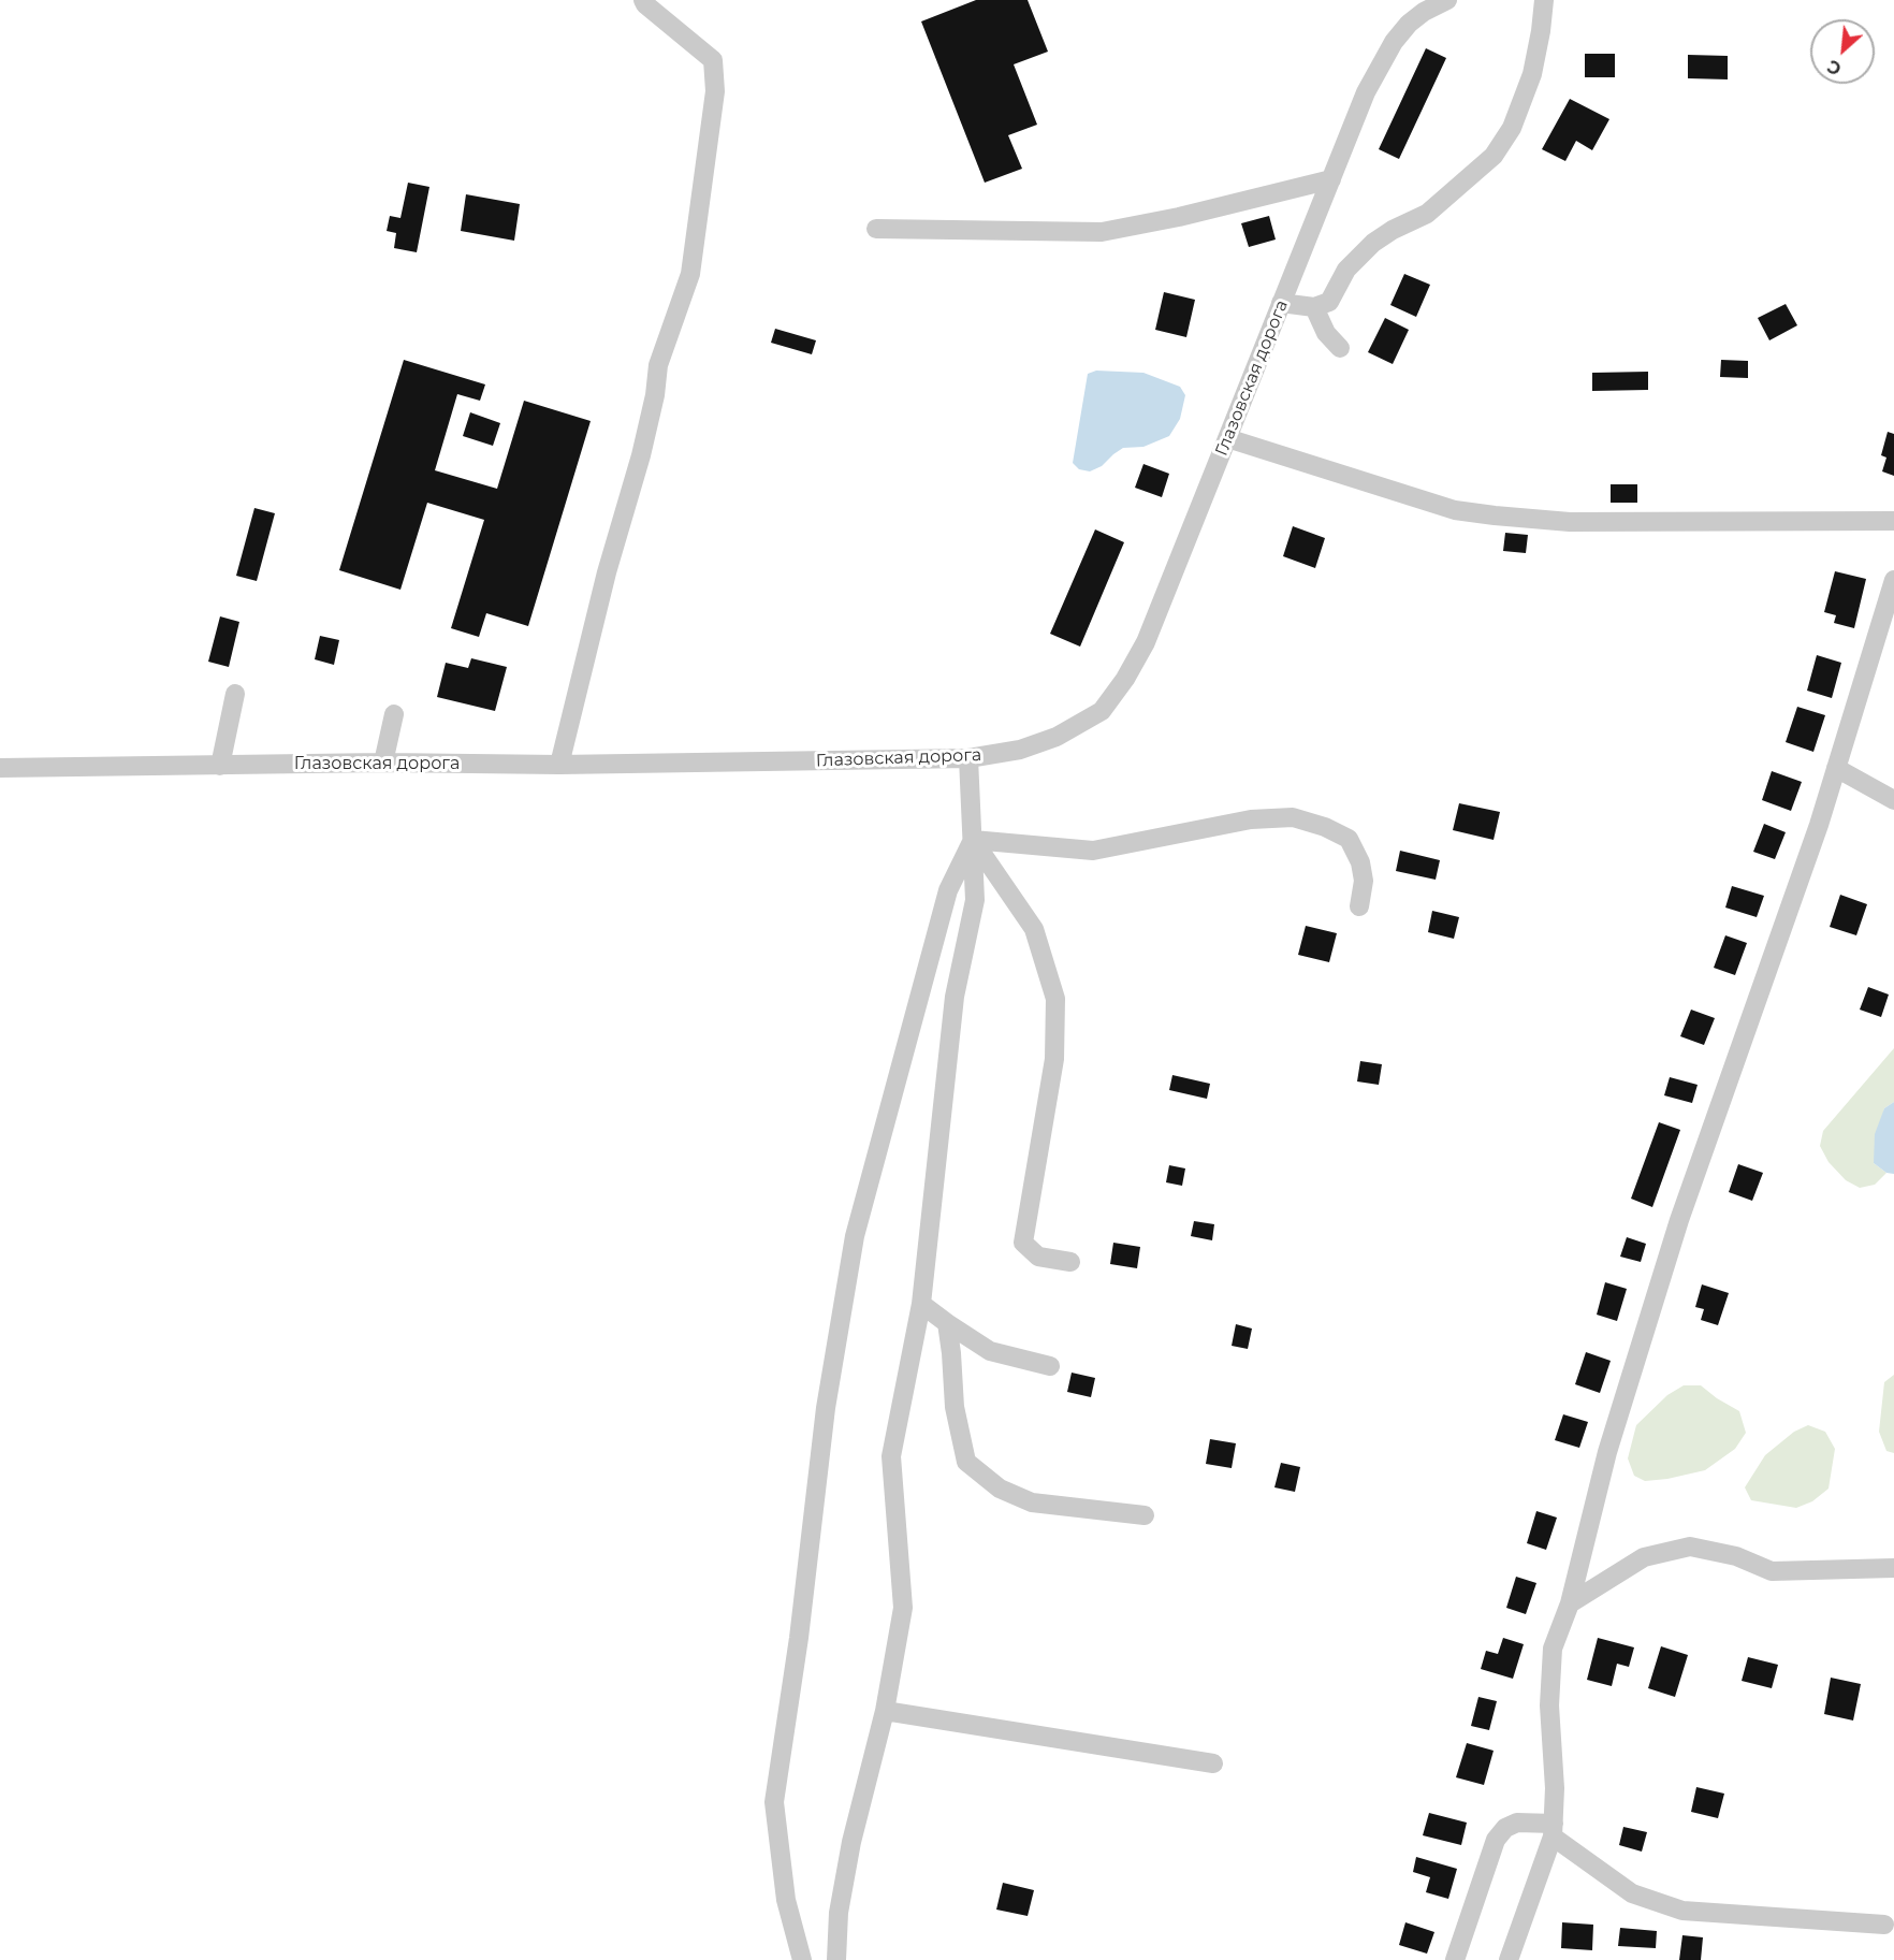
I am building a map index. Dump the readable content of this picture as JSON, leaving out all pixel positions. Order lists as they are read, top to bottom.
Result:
{
  "streets": {
    "street": ["Глазовская дорога"]
  },
  "north": "bottom left"
}
